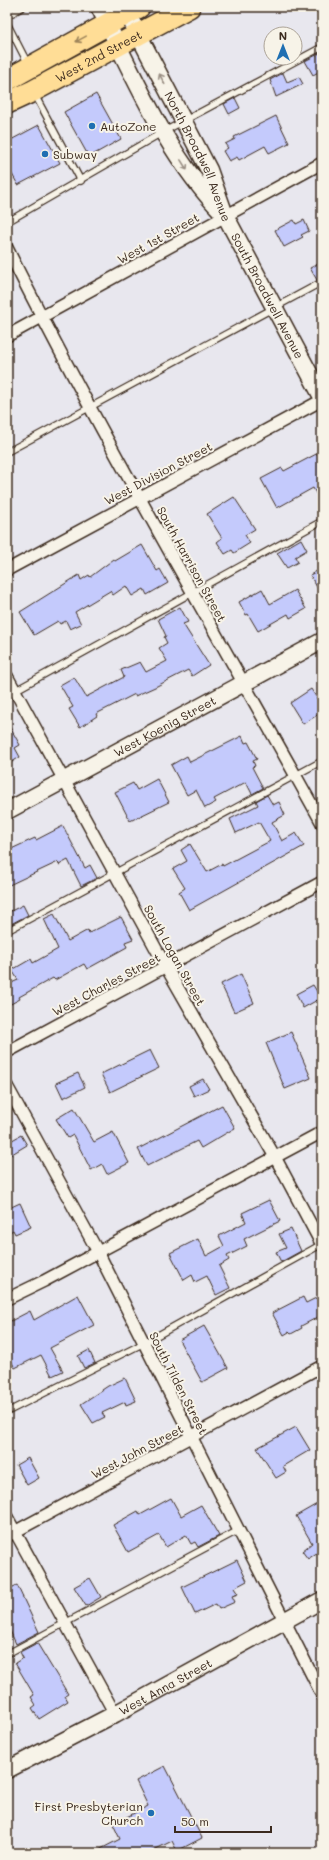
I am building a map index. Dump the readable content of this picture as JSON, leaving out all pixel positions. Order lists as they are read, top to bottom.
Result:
{
  "streets": {
    "highway": ["West 2nd Street"],
    "street": [
      "North Broadwell Avenue",
      "West 1st Street",
      "South Broadwell Avenue",
      "West Division Street",
      "South Harrison Street",
      "West Koenig Street",
      "South Logan Street",
      "West Charles Street",
      "South Tilden Street",
      "West John Street",
      "West Anna Street"
    ]
  },
  "crossings": [
    ["West 2nd Street", "North Broadwell Avenue"],
    ["North Broadwell Avenue", "West 1st Street"],
    ["North Broadwell Avenue", "South Broadwell Avenue"],
    ["West 1st Street", "South Broadwell Avenue"],
    ["West 1st Street", "South Harrison Street"],
    ["South Broadwell Avenue", "West Division Street"],
    ["West Division Street", "South Harrison Street"],
    ["South Harrison Street", "West Koenig Street"],
    ["West Koenig Street", "South Logan Street"],
    ["South Logan Street", "West Charles Street"],
    ["South Tilden Street", "West John Street"],
    ["South Tilden Street", "West Anna Street"]
  ],
  "places": ["AutoZone", "Subway", "First Presbyterian Church"],
  "scale_bar": "50 m",
  "north": "top"
}
